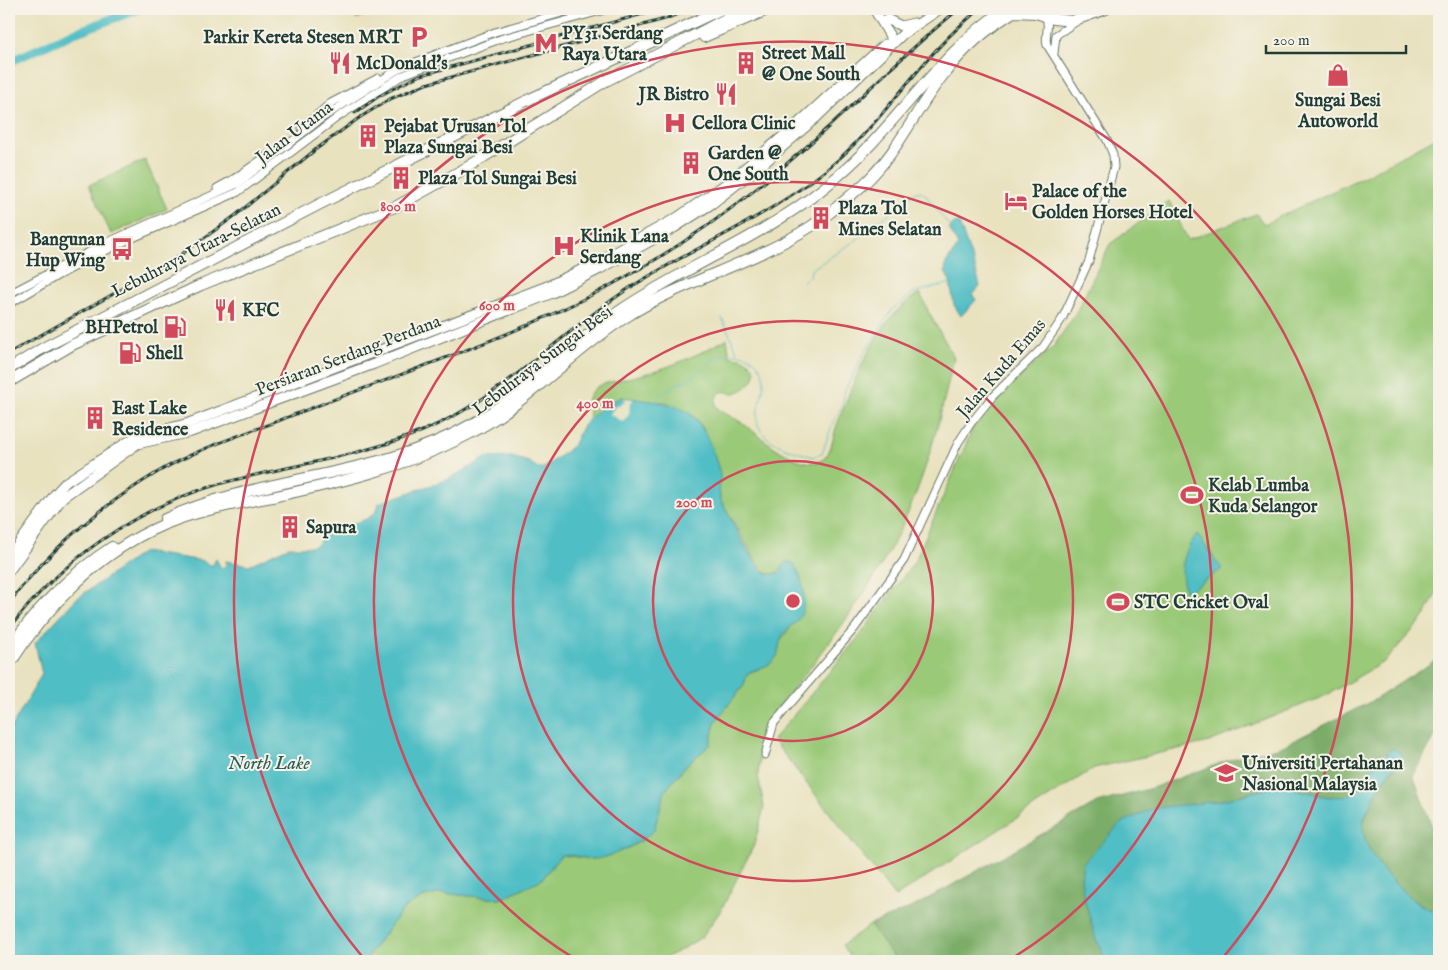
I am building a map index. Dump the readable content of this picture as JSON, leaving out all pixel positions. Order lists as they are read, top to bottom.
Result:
{
  "streets": {
    "highway": ["Lebuhraya Utara–Selatan", "Lebuhraya Sungai Besi"],
    "main road": ["Persiaran Serdang Perdana"],
    "street": ["Jalan Utama", "Jalan Kuda Emas"]
  },
  "water": ["North Lake"],
  "places": {
    "parking": ["Parkir Kereta Stesen MRT"],
    "metro station": ["PY31 Serdang Raya Utara"],
    "restaurant": ["McDonald's", "JR Bistro", "KFC"],
    "building": [
      "Street Mall @ One South",
      "Pejabat Urusan Tol Plaza Sungai Besi",
      "Garden @ One South",
      "Plaza Tol Sungai Besi",
      "Plaza Tol Mines Selatan",
      "East Lake Residence",
      "Sapura"
    ],
    "shop": ["Sungai Besi Autoworld"],
    "hospital": ["Cellora Clinic", "Klinik Lana Serdang"],
    "hotel": ["Palace of the Golden Horses Hotel"],
    "bus stop": ["Bangunan Hup Wing"],
    "fuel station": ["BHPetrol", "Shell"],
    "sports": ["Kelab Lumba Kuda Selangor", "STC Cricket Oval"],
    "school or university": ["Universiti Pertahanan Nasional Malaysia"]
  },
  "scale_bar": "200 m",
  "rings": [
    "800 m",
    "600 m",
    "400 m",
    "200 m"
  ]
}
